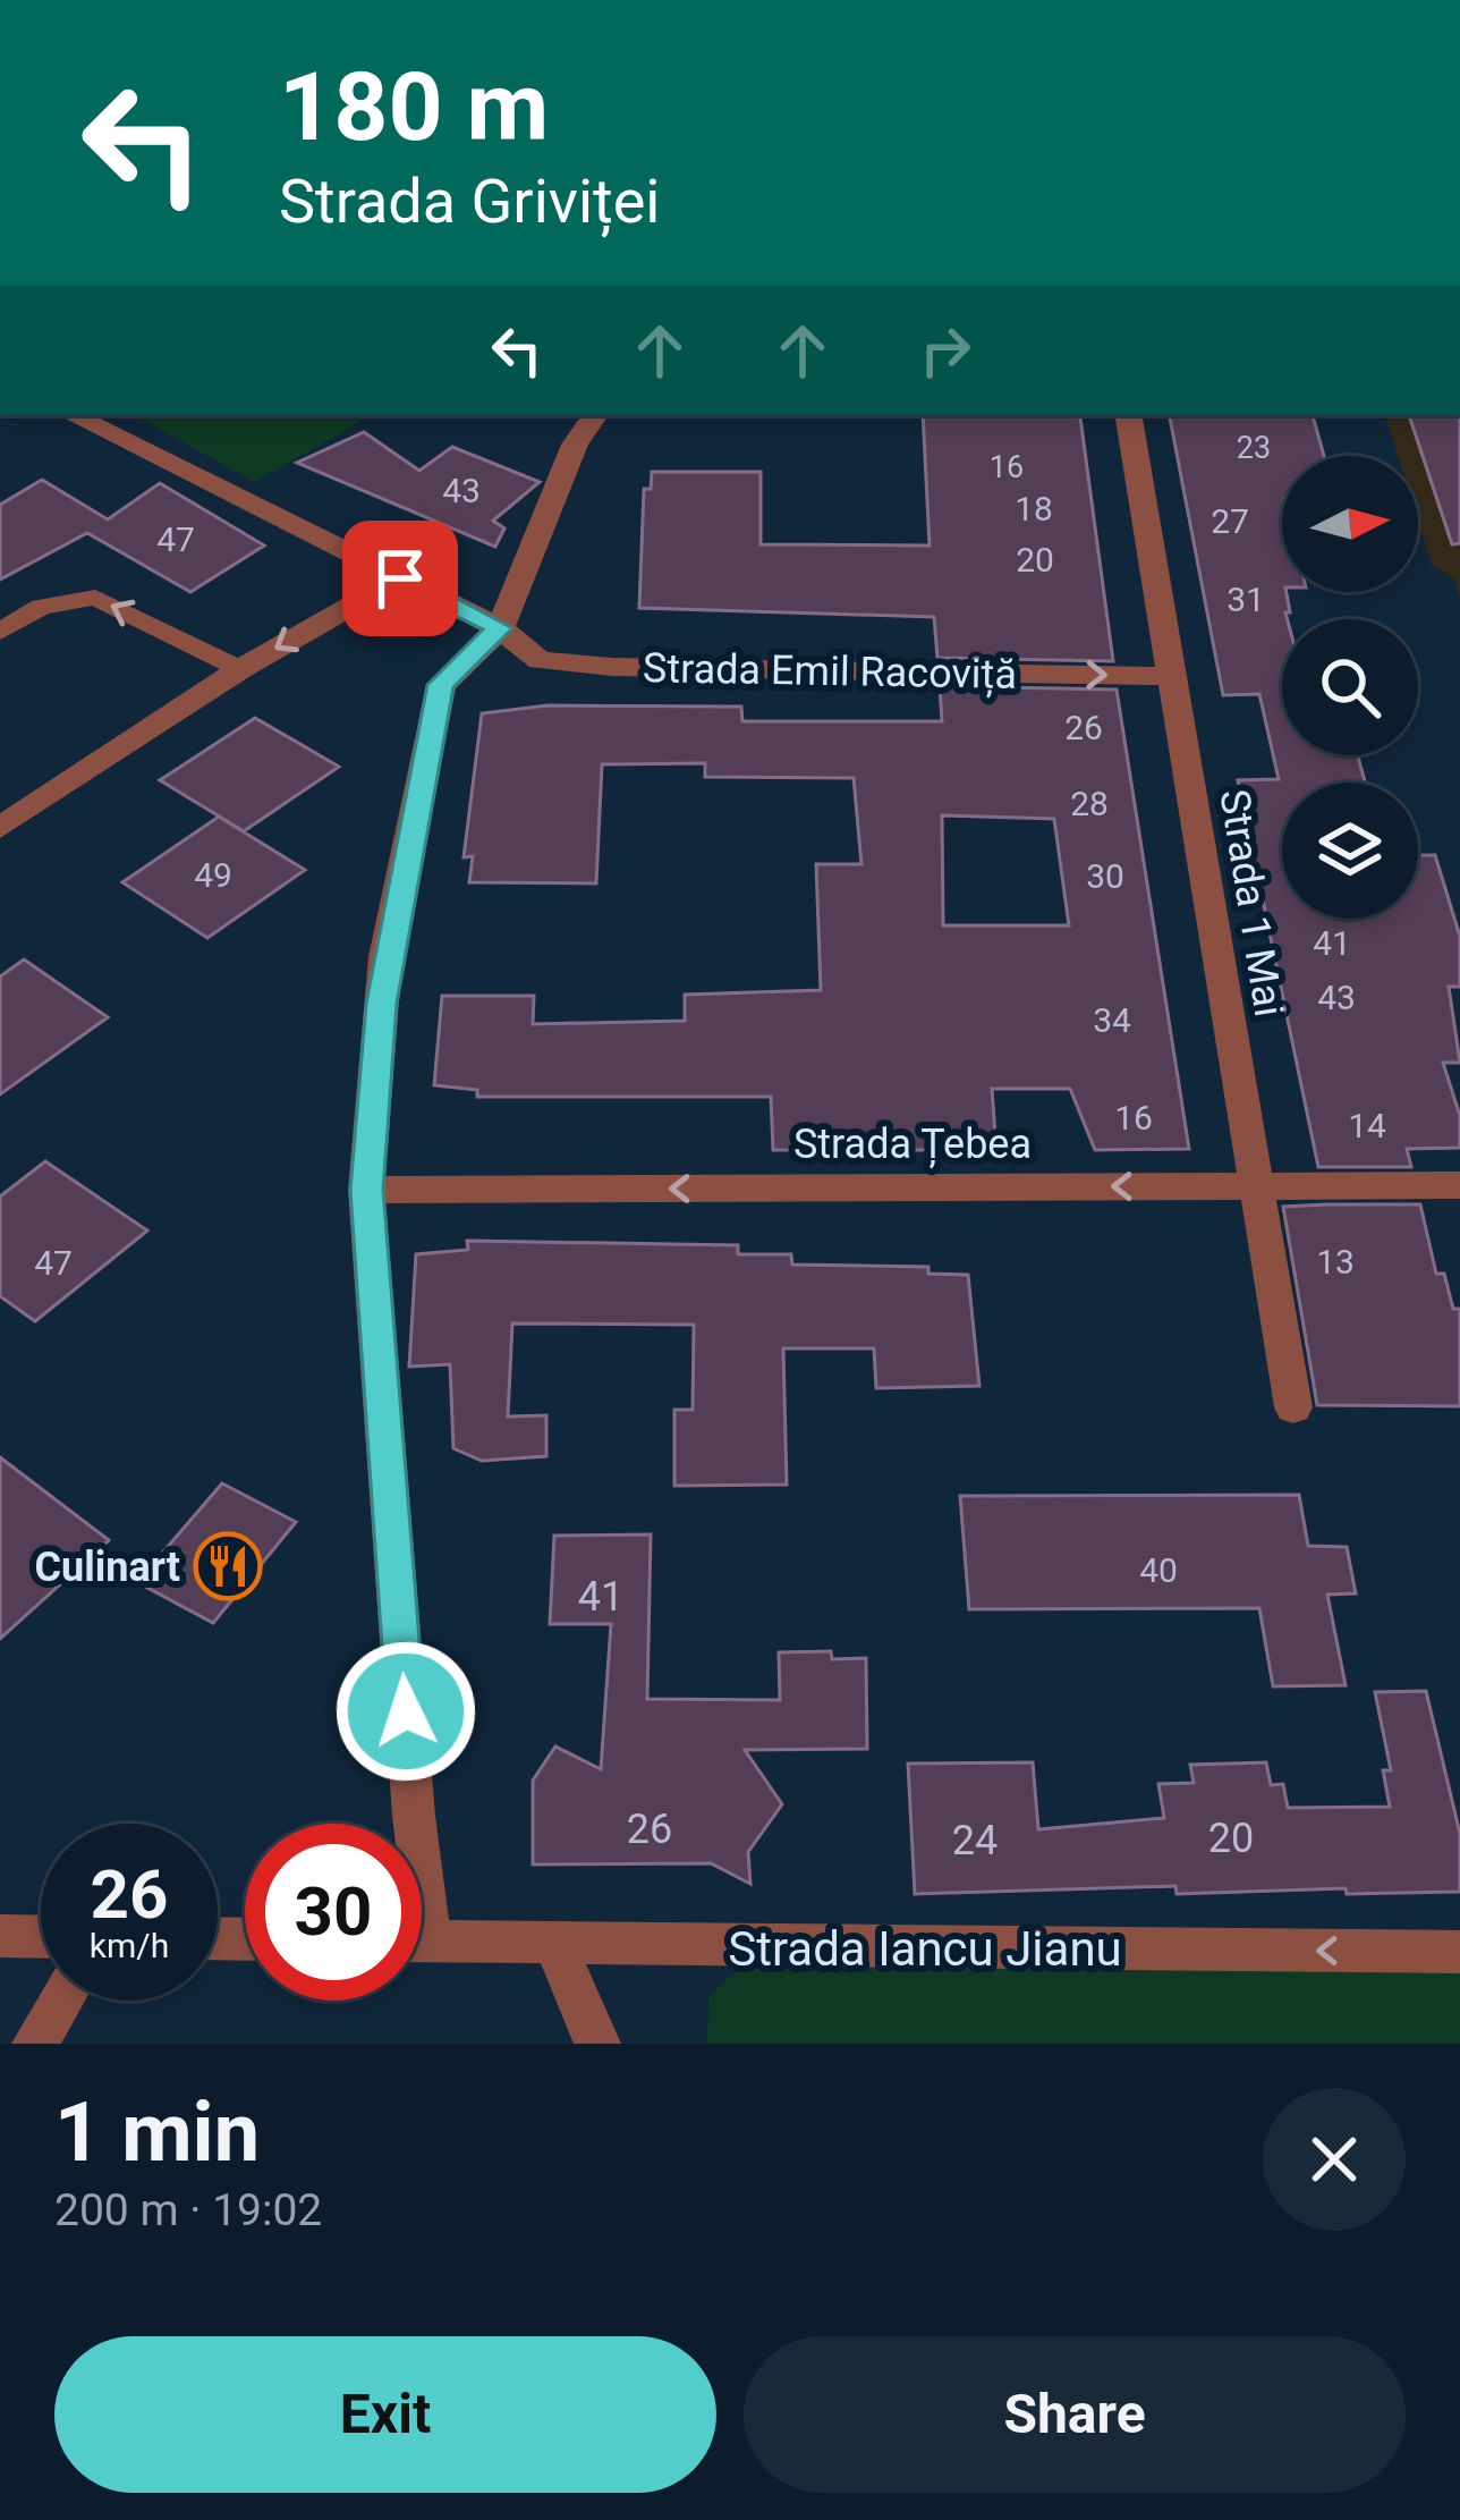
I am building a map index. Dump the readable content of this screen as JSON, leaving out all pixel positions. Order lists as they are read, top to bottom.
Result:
{
  "streets": {
    "street": [
      "Strada Emil Racoviță",
      "Strada 1 Mai",
      "Strada Țebea",
      "Strada Iancu Jianu"
    ]
  },
  "crossings": [
    ["Strada Emil Racoviță", "Strada 1 Mai"],
    ["Strada 1 Mai", "Strada Țebea"]
  ],
  "one_way": ["Strada Emil Racoviță", "Strada Țebea", "Strada Iancu Jianu"],
  "places": {
    "restaurant": ["Culinart"]
  },
  "house_numbers": [
    "23",
    "16",
    "43",
    "18",
    "27",
    "47",
    "20",
    "31",
    "26",
    "28",
    "49",
    "30",
    "41",
    "43",
    "34",
    "16",
    "14",
    "13",
    "47",
    "40",
    "41",
    "26",
    "20",
    "24"
  ],
  "north": "right",
  "page": {
    "turn": ["180 m", "Strada Griviței"],
    "speed": "26 km/h",
    "limit": "30",
    "heading": ["1 min", "200 m · 19:02"],
    "buttons": ["Exit", "Share"]
  }
}
